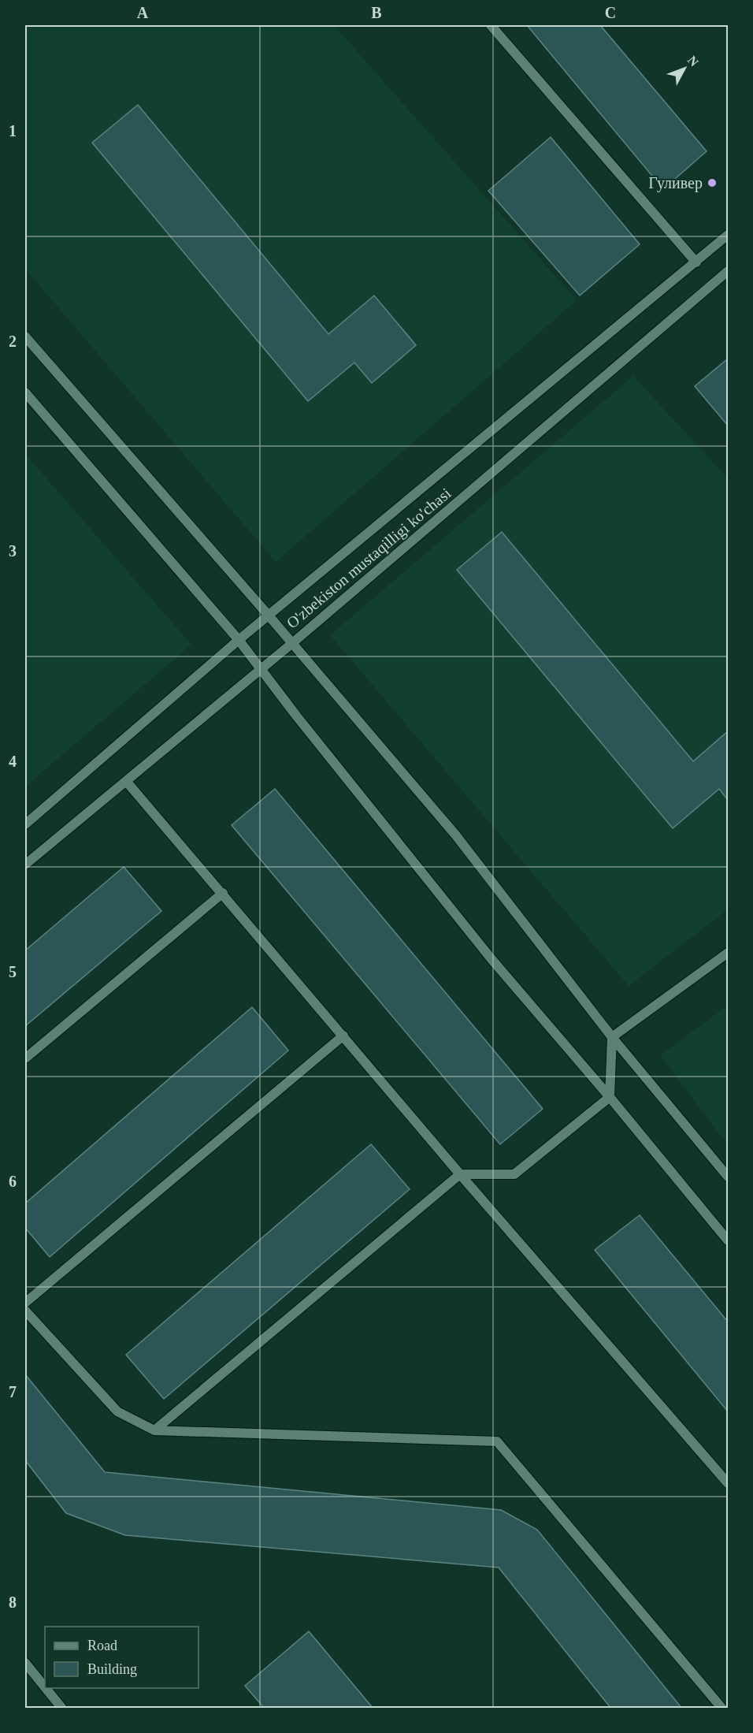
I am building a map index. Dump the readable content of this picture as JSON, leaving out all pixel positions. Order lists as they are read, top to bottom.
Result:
{
  "streets": {
    "street": ["O'zbekiston mustaqilligi ko'chasi"]
  },
  "places": ["Гуливер"],
  "legend": ["Road", "Building"],
  "north": "top right",
  "grid": {
    "columns": ["A", "B", "C"],
    "rows": [
      "1",
      "2",
      "3",
      "4",
      "5",
      "6",
      "7",
      "8"
    ]
  }
}
